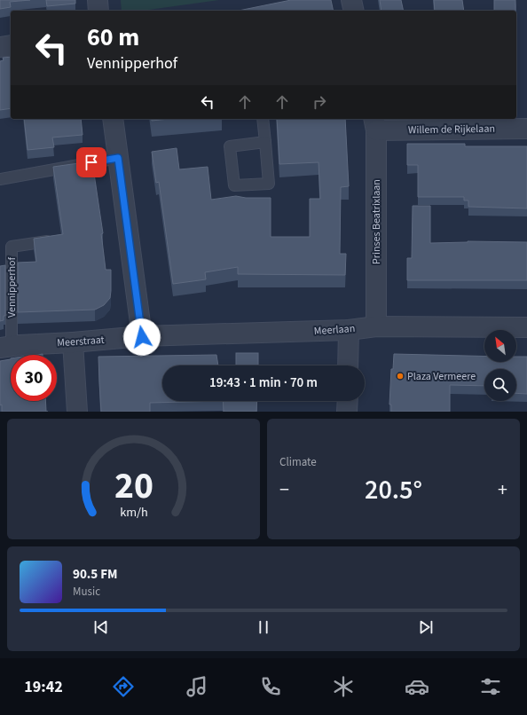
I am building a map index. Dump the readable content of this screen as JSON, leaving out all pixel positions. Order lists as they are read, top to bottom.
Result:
{
  "streets": {
    "street": [
      "Willem de Rijkelaan",
      "Prinses Beatrixlaan",
      "Meerlaan",
      "Meerstraat"
    ],
    "lane": ["Vennipperhof"]
  },
  "crossings": [
    ["Willem de Rijkelaan", "Prinses Beatrixlaan"],
    ["Prinses Beatrixlaan", "Meerlaan"],
    ["Vennipperhof", "Meerstraat"],
    ["Meerlaan", "Meerstraat"]
  ],
  "places": ["Plaza Vermeere"],
  "north": "top left",
  "page": {
    "turn": ["60 m", "Vennipperhof"],
    "limit": "30",
    "trip": "19:43 · 1 min · 70 m",
    "tile": "Climate",
    "heat": ["−", "20.5°", "+"],
    "song": ["90.5 FM", "Music"],
    "tabs": "19:42",
    "gauge": ["20", "km/h"]
  }
}
